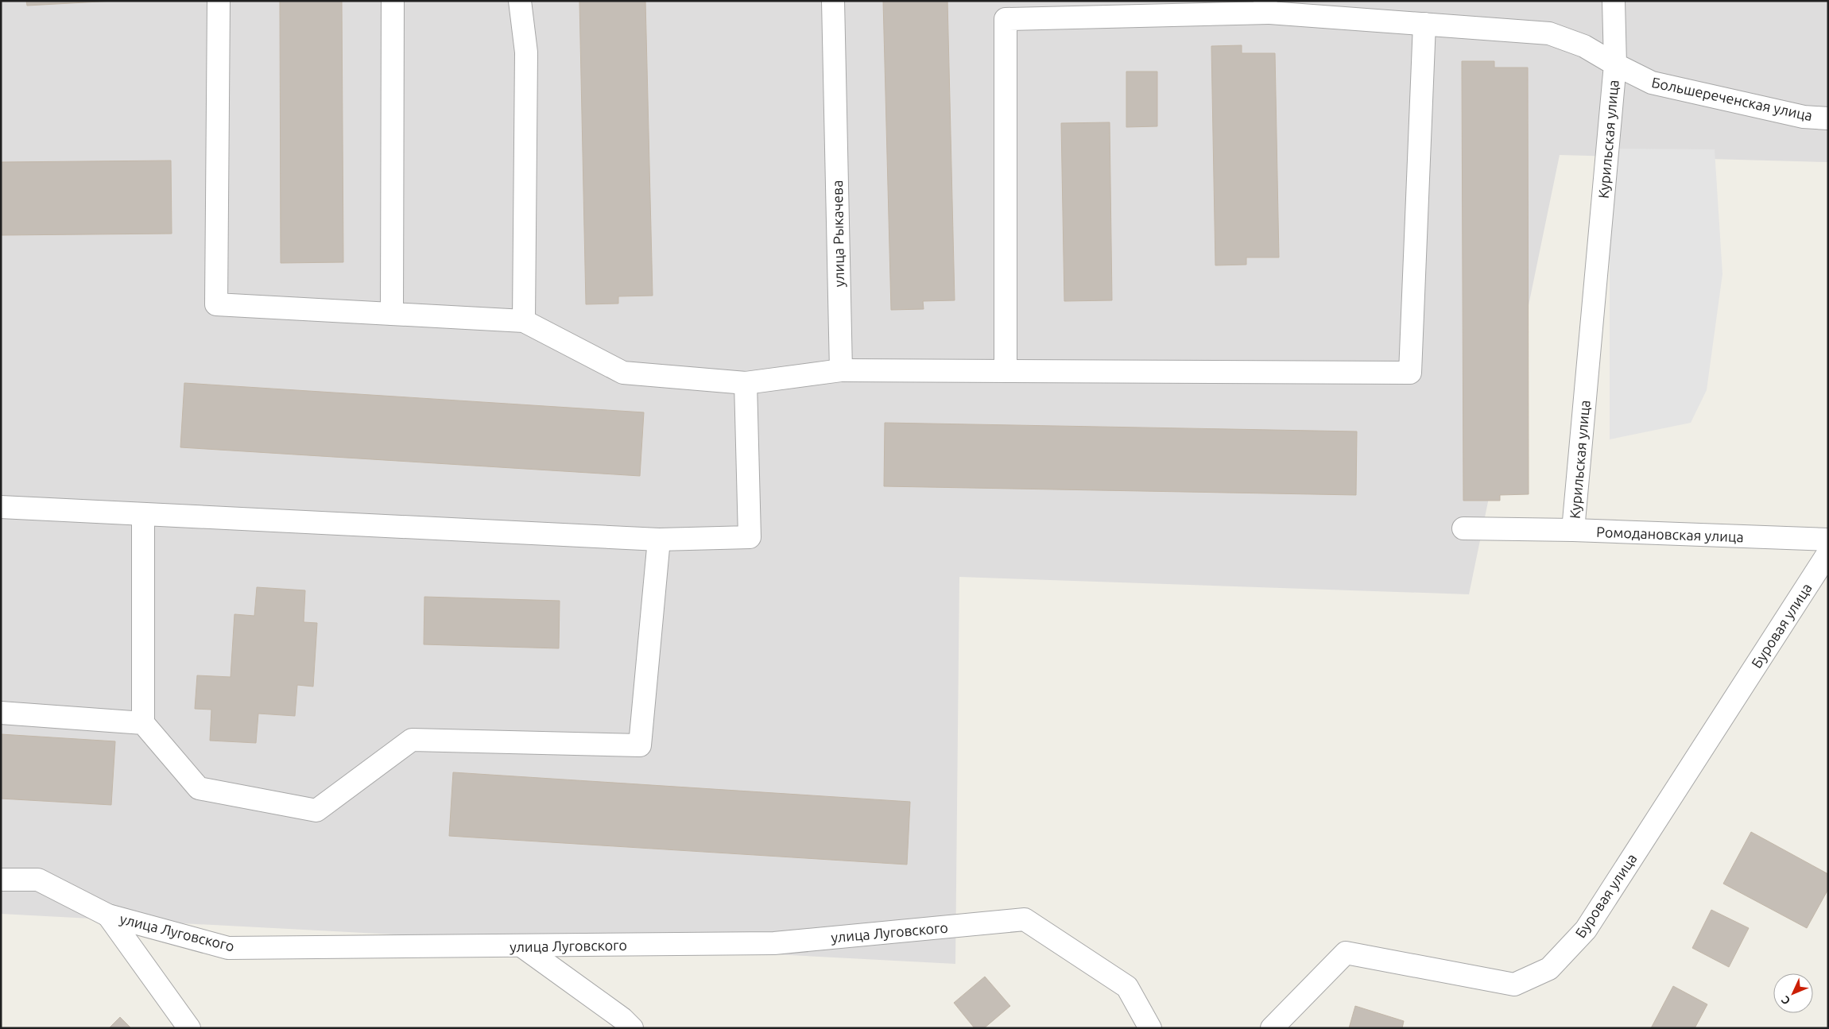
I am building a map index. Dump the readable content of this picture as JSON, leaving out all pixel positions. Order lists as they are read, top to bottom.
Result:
{
  "streets": {
    "street": [
      "Большереченская улица",
      "Курильская улица",
      "улица Рыкачева",
      "Ромодановская улица",
      "Буровая улица",
      "улица Луговского"
    ]
  },
  "crossings": [
    ["Большереченская улица", "Курильская улица"],
    ["Курильская улица", "Ромодановская улица"]
  ],
  "north": "bottom left"
}
